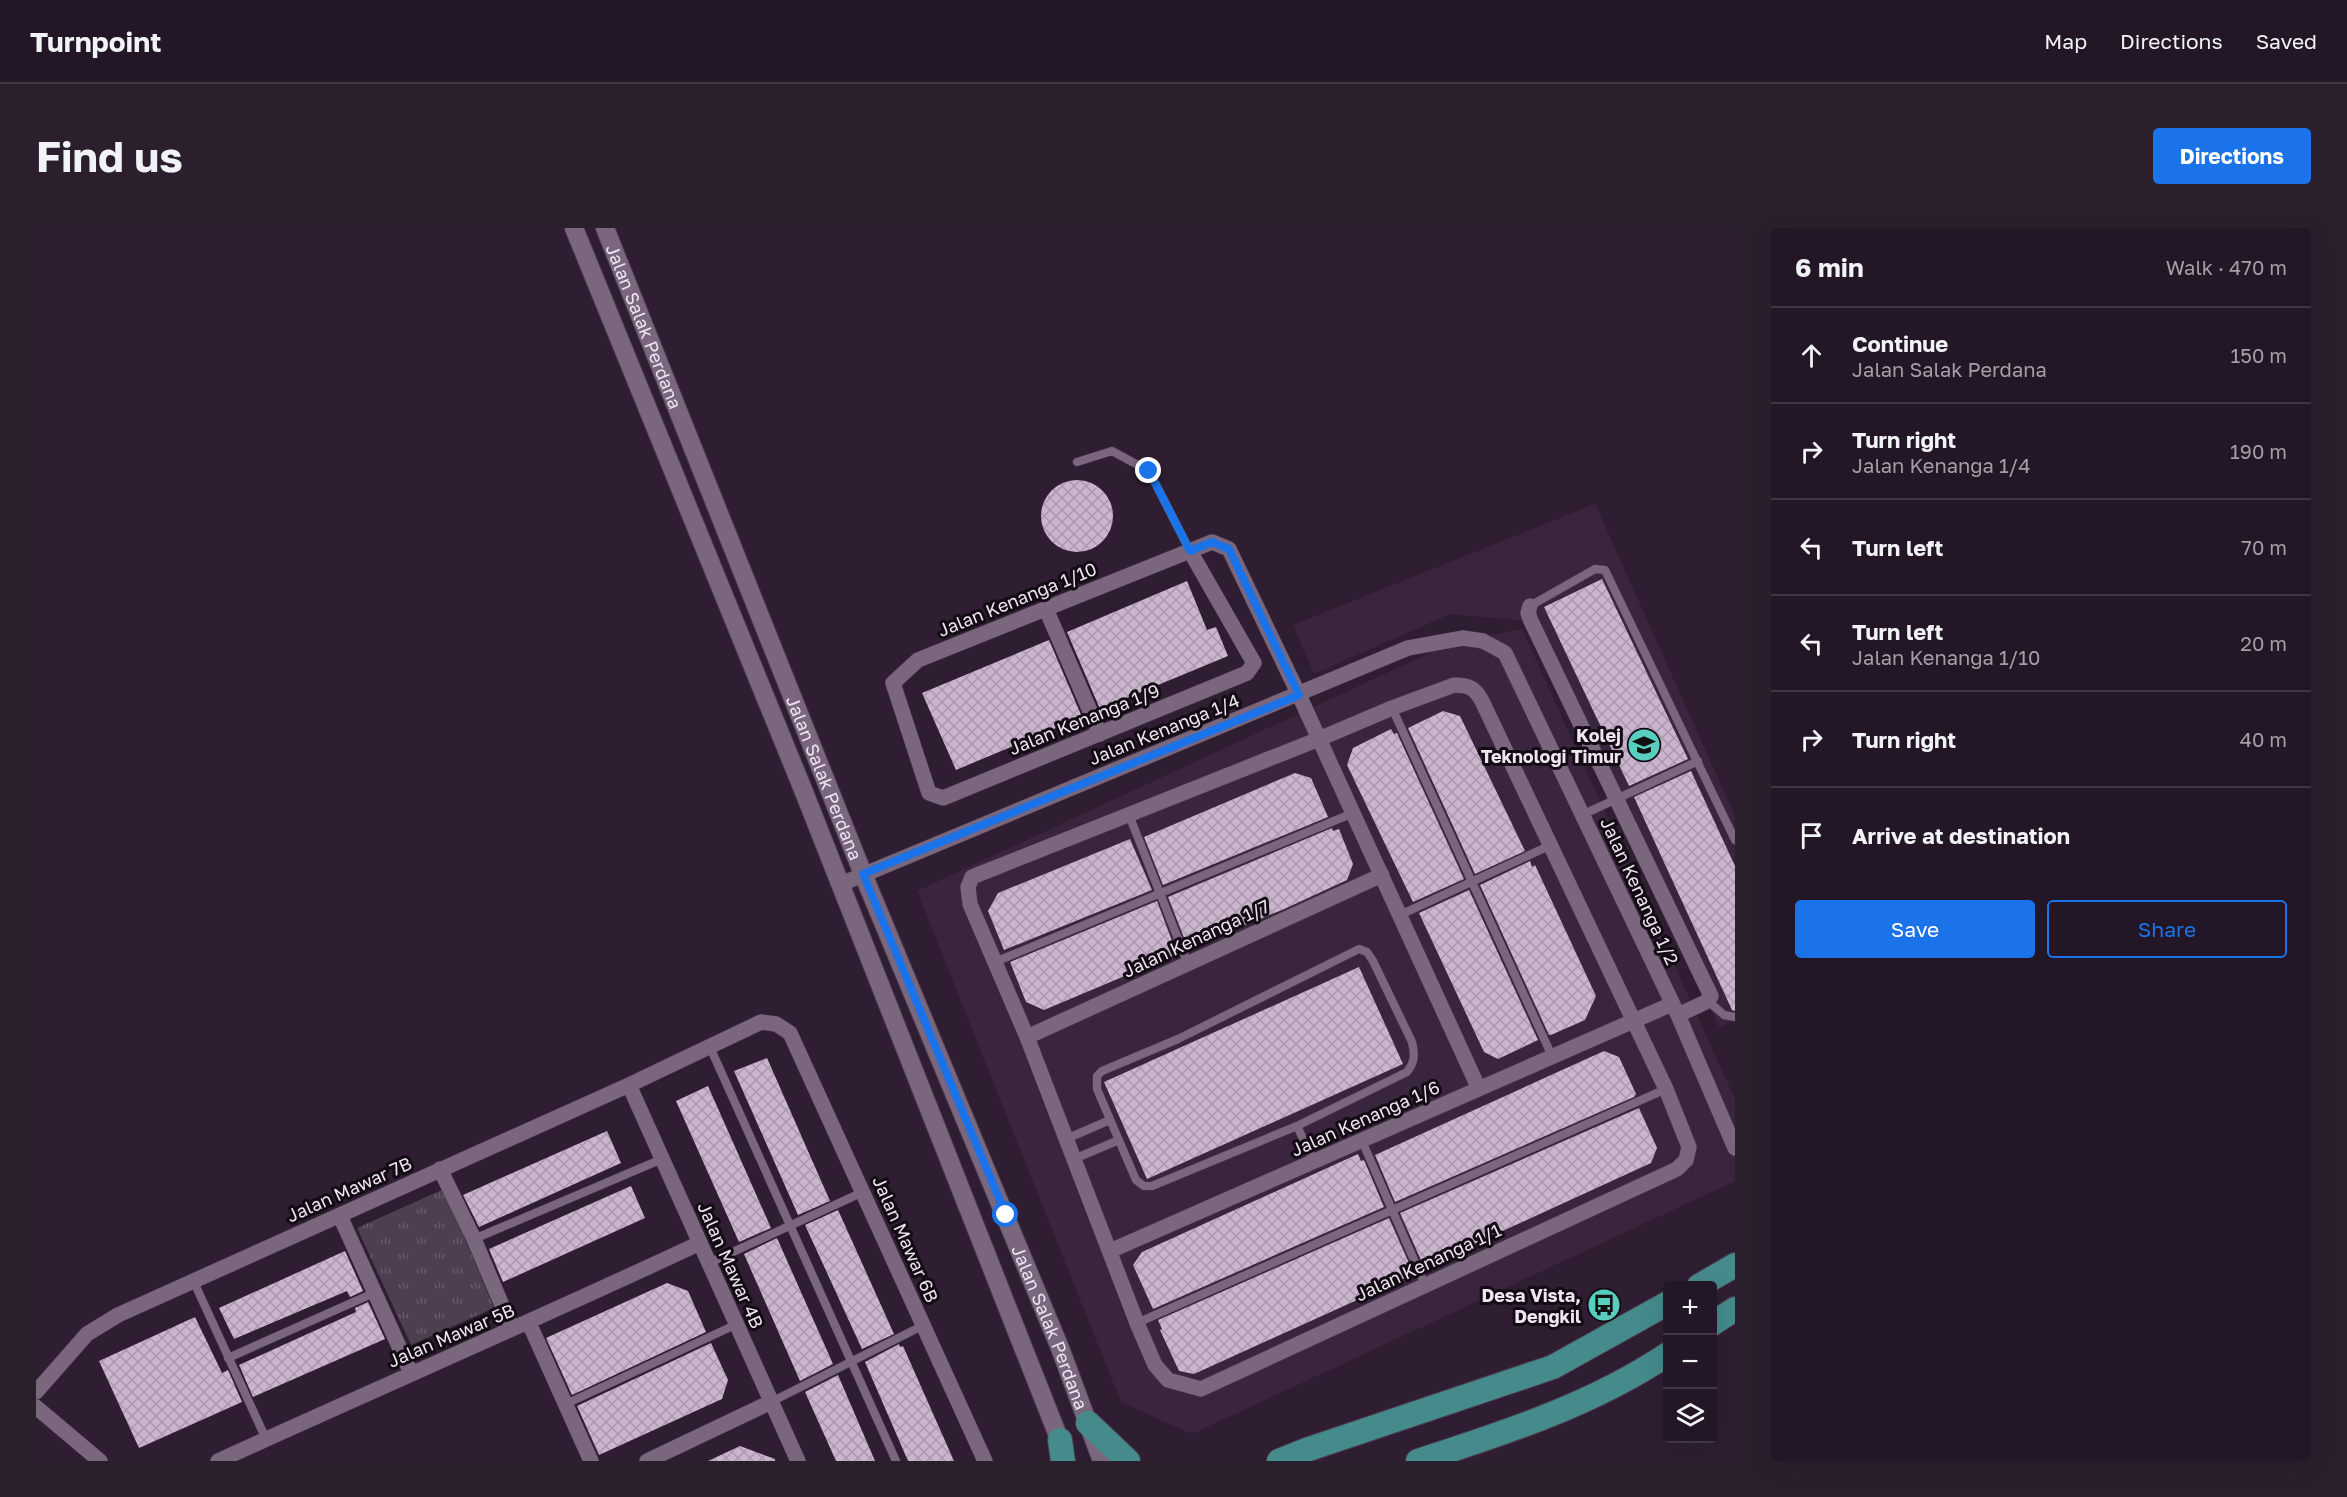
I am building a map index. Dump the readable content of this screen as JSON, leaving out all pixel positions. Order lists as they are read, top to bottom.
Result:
{
  "streets": {
    "street": [
      "Jalan Salak Perdana",
      "Jalan Kenanga 1/10",
      "Jalan Kenanga 1/9",
      "Jalan Kenanga 1/4",
      "Jalan Kenanga 1/2",
      "Jalan Kenanga 1/7",
      "Jalan Kenanga 1/6",
      "Jalan Mawar 7B",
      "Jalan Mawar 6B",
      "Jalan Kenanga 1/1",
      "Jalan Mawar 4B",
      "Jalan Mawar 5B"
    ]
  },
  "crossings": [
    ["Jalan Salak Perdana", "Jalan Kenanga 1/4"],
    ["Jalan Kenanga 1/10", "Jalan Kenanga 1/9"],
    ["Jalan Kenanga 1/10", "Jalan Kenanga 1/4"],
    ["Jalan Kenanga 1/4", "Jalan Kenanga 1/2"],
    ["Jalan Kenanga 1/2", "Jalan Kenanga 1/6"],
    ["Jalan Mawar 7B", "Jalan Mawar 6B"],
    ["Jalan Mawar 7B", "Jalan Mawar 4B"],
    ["Jalan Mawar 4B", "Jalan Mawar 5B"]
  ],
  "places": {
    "school or university": ["Kolej Teknologi Timur"],
    "bus stop": ["Desa Vista, Dengkil"]
  },
  "page": {
    "header": "Turnpoint",
    "nav": ["Map", "Directions", "Saved"],
    "buttons": [
      "Directions",
      ["Save", "Share"]
    ],
    "title": "Find us",
    "heading": ["6 min", "Walk · 470 m"],
    "list": [
      ["Continue", "Jalan Salak Perdana", "150 m"],
      ["Turn right", "Jalan Kenanga 1/4", "190 m"],
      ["Turn left", "70 m"],
      ["Turn left", "Jalan Kenanga 1/10", "20 m"],
      ["Turn right", "40 m"],
      "Arrive at destination"
    ],
    "map_buttons": ["+", "−"]
  }
}
